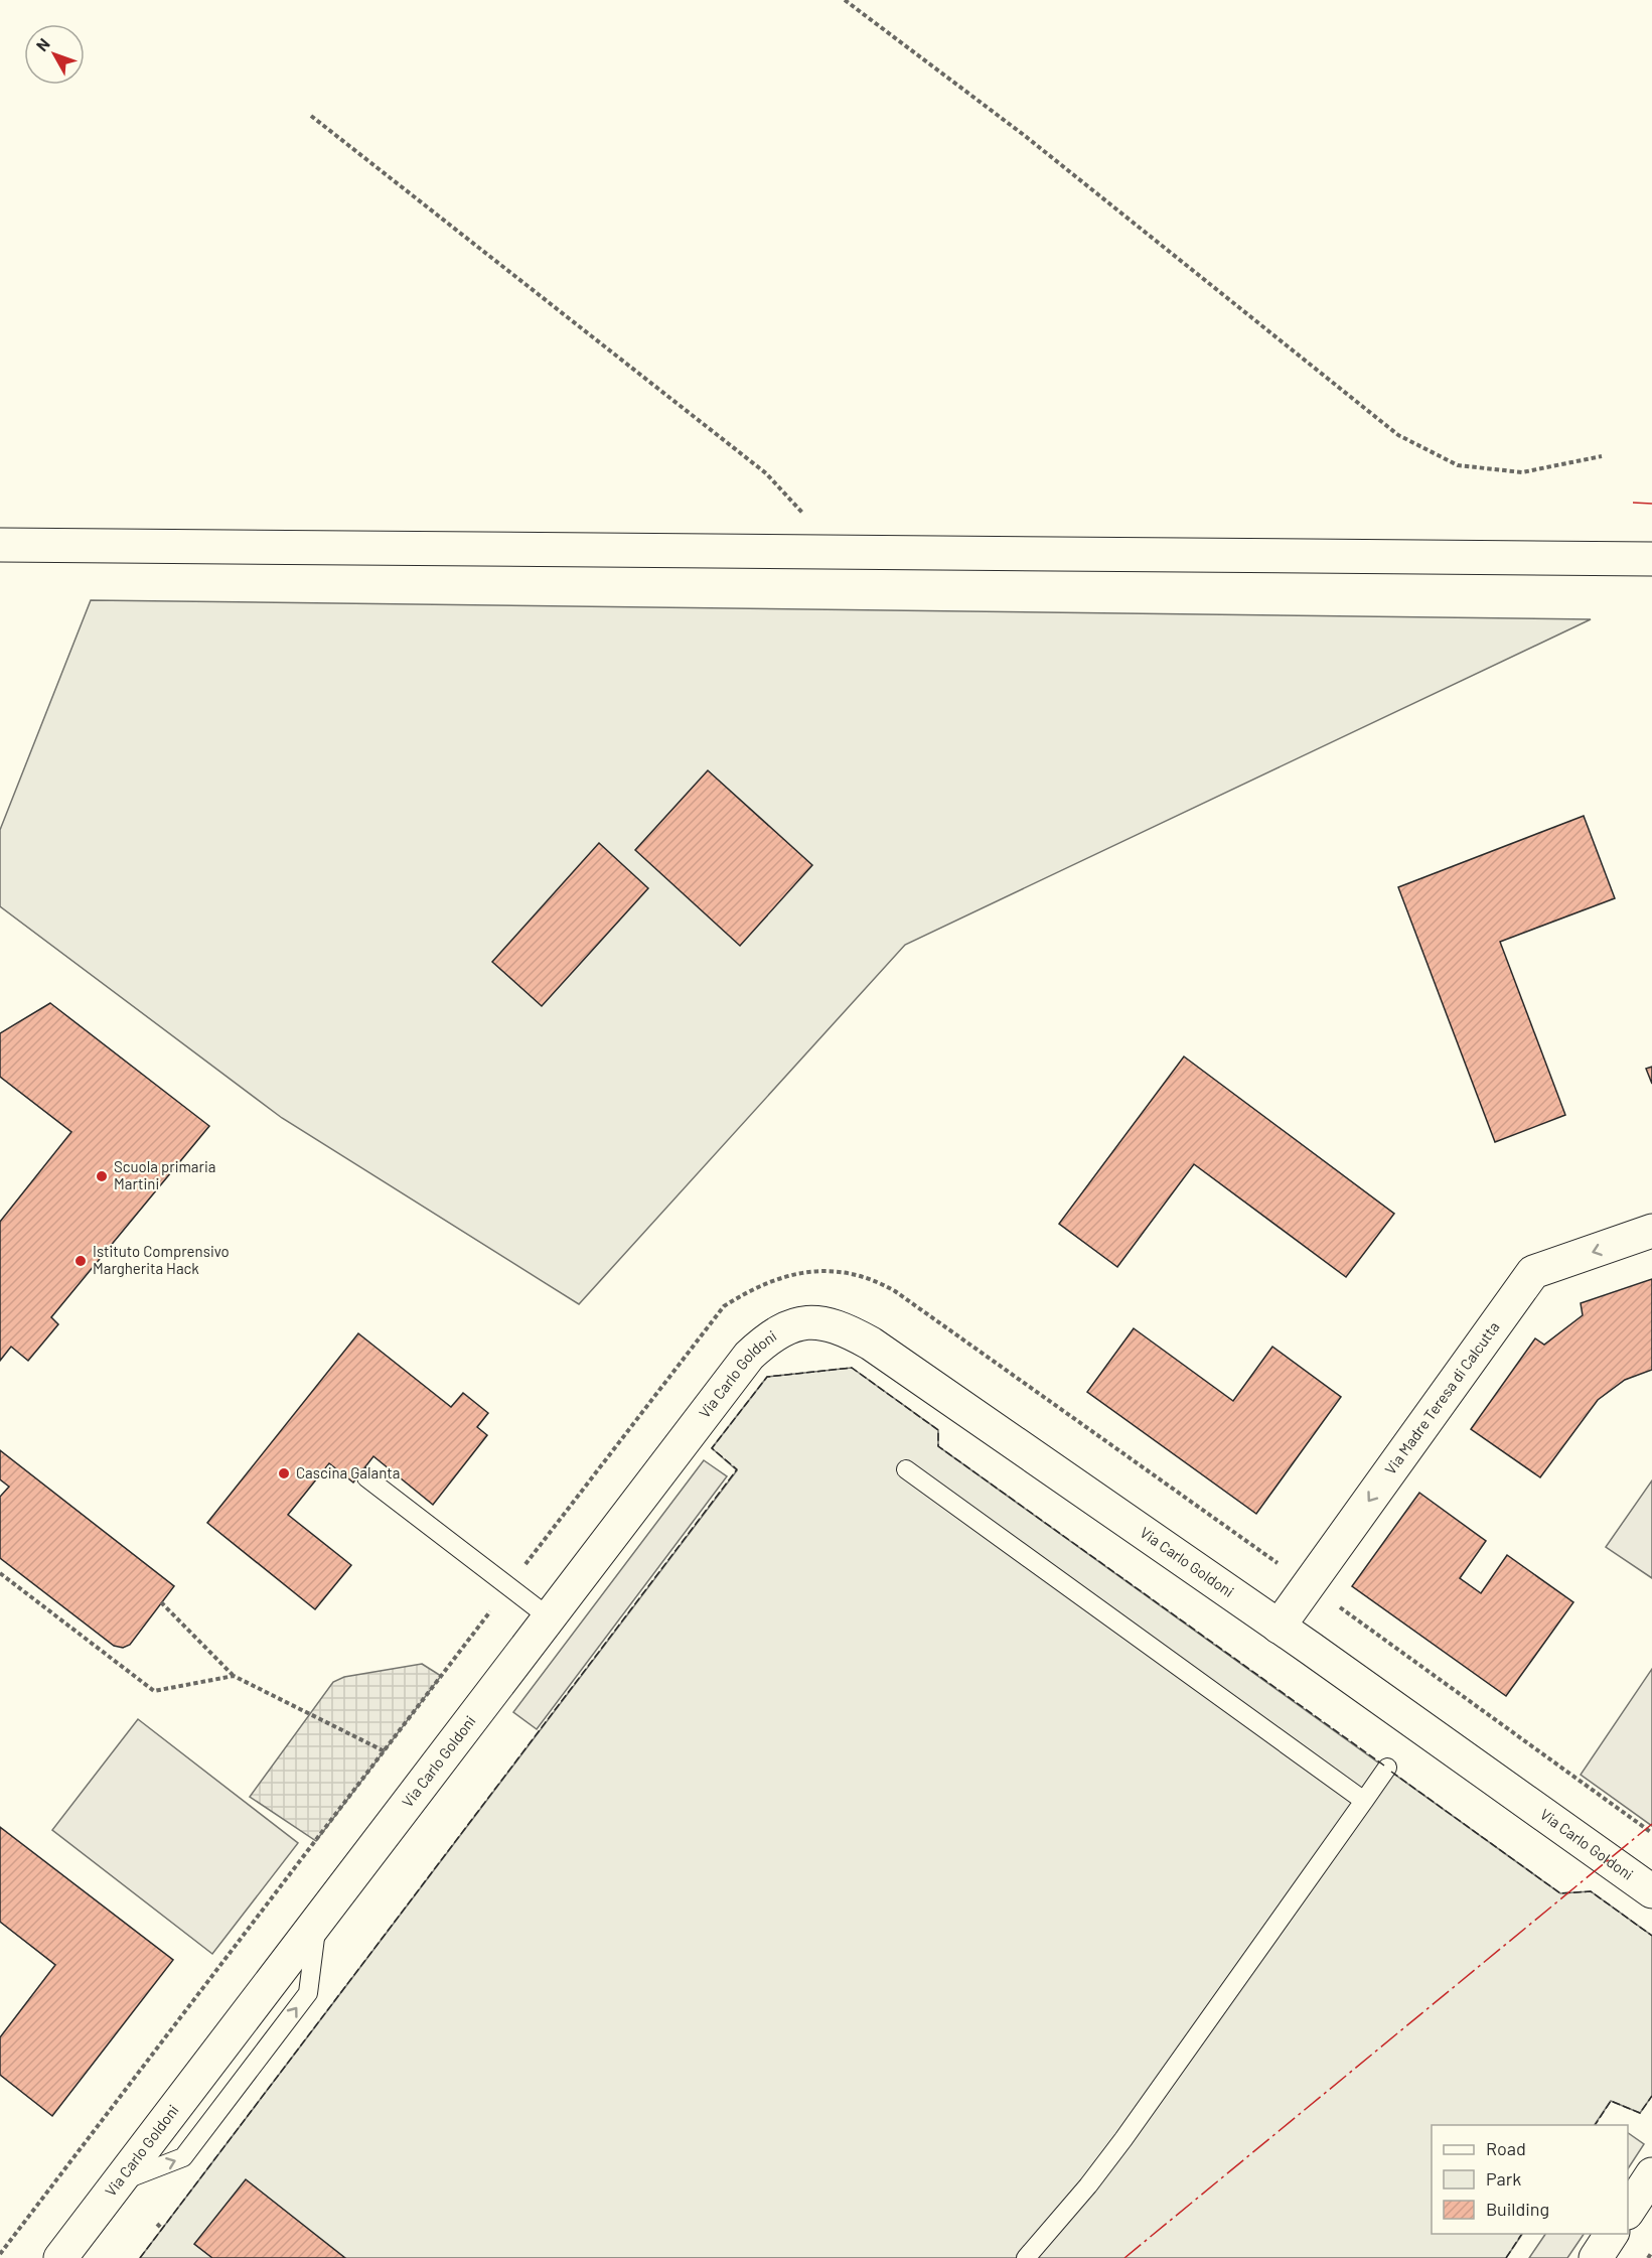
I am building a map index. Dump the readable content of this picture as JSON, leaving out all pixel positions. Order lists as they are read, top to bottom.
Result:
{
  "streets": {
    "street": ["Via Carlo Goldoni", "Via Madre Teresa di Calcutta"]
  },
  "crossings": [
    ["Via Carlo Goldoni", "Via Madre Teresa di Calcutta"]
  ],
  "one_way": ["Via Madre Teresa di Calcutta"],
  "places": ["Scuola primaria Martini", "Istituto Comprensivo Margherita Hack", "Cascina Galanta"],
  "legend": ["Road", "Park", "Building"],
  "north": "top left"
}
